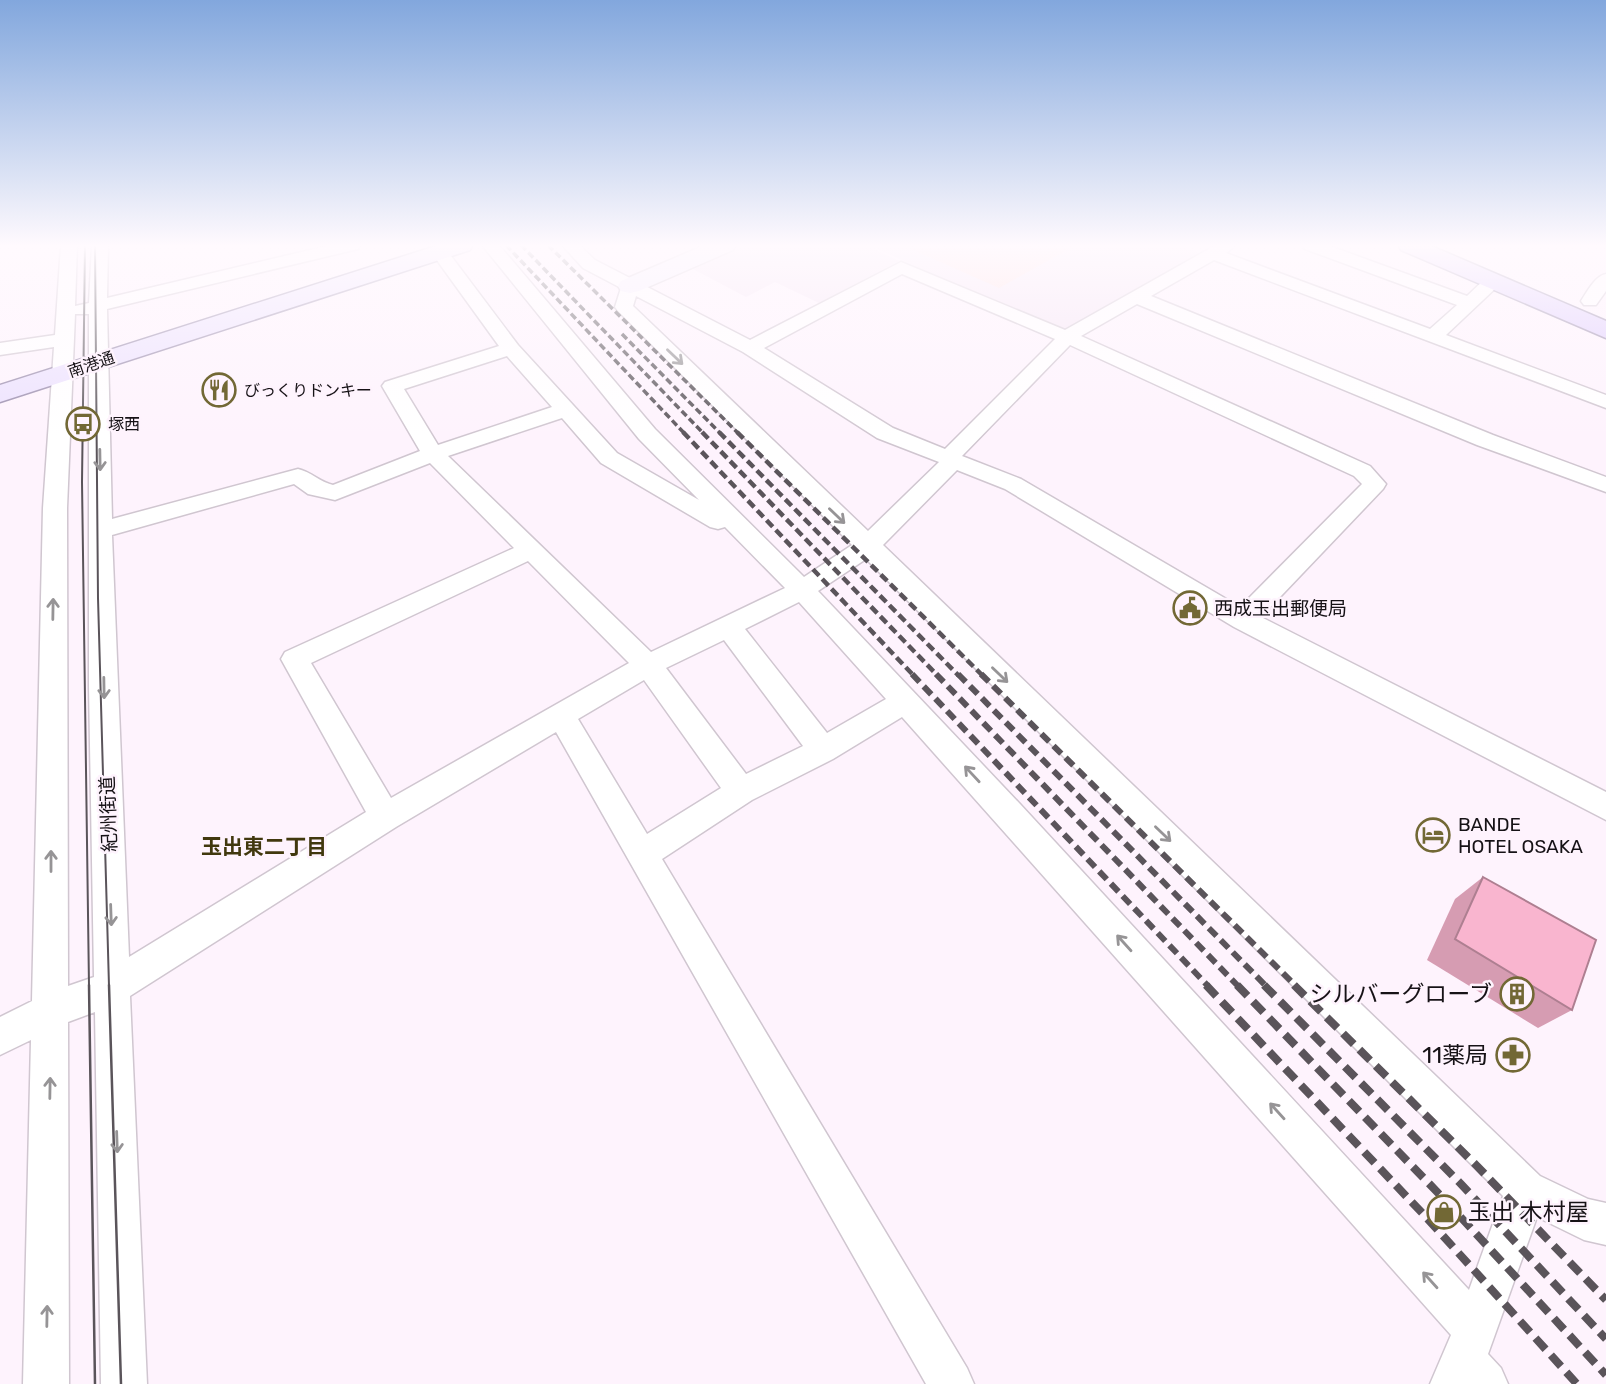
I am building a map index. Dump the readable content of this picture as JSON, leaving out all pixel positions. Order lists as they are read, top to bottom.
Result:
{
  "streets": {
    "main road": ["南港通"],
    "street": ["紀州街道"]
  },
  "crossings": [
    ["南港通", "紀州街道"]
  ],
  "districts": ["玉出東二丁目"],
  "places": {
    "restaurant": ["びっくりドンキー"],
    "bus stop": ["塚西"],
    "public building": ["西成玉出郵便局"],
    "hotel": ["BANDE HOTEL OSAKA"],
    "building": ["シルバーグローブ"],
    "pharmacy": ["11薬局"],
    "shop": ["玉出 木村屋"]
  }
}
